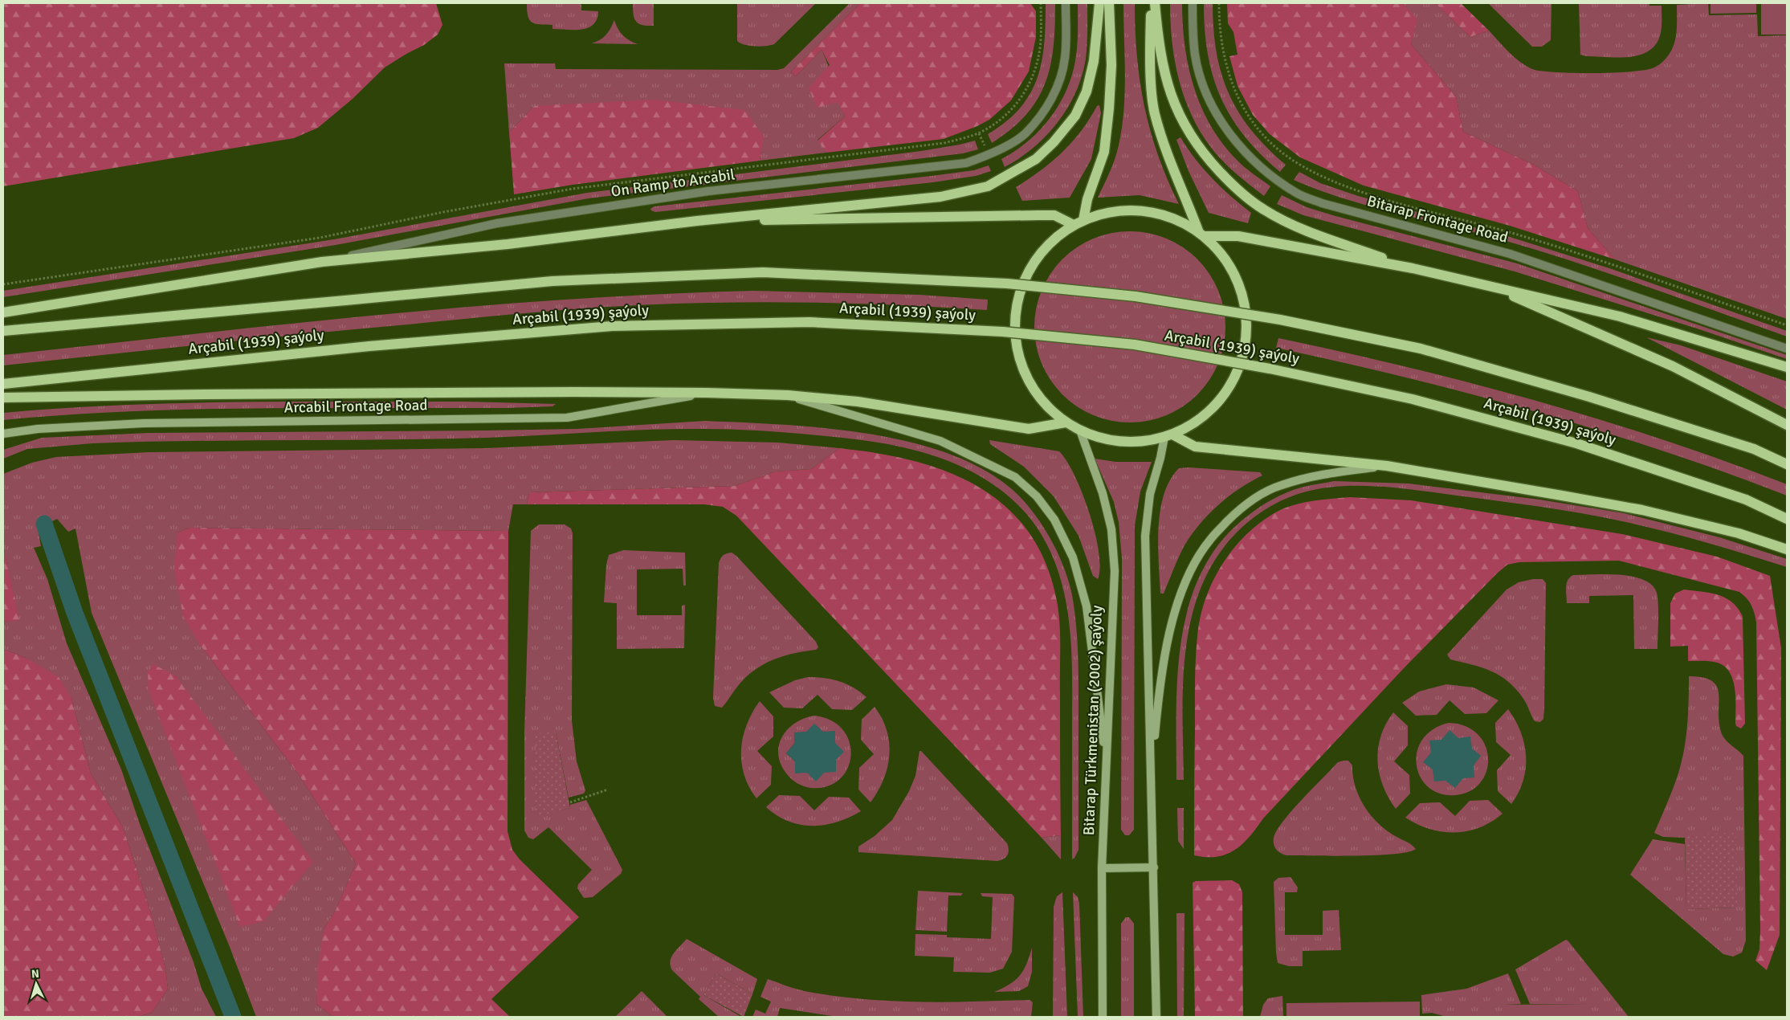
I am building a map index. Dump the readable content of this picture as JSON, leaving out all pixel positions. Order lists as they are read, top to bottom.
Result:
{
  "streets": {
    "main road": ["Arçabil (1939) şaýoly", "Arcabil Frontage Road", "Bitarap Türkmenistan (2002) şaýoly"],
    "street": ["On Ramp to Arcabil", "Bitarap Frontage Road"]
  },
  "north": "top"
}
